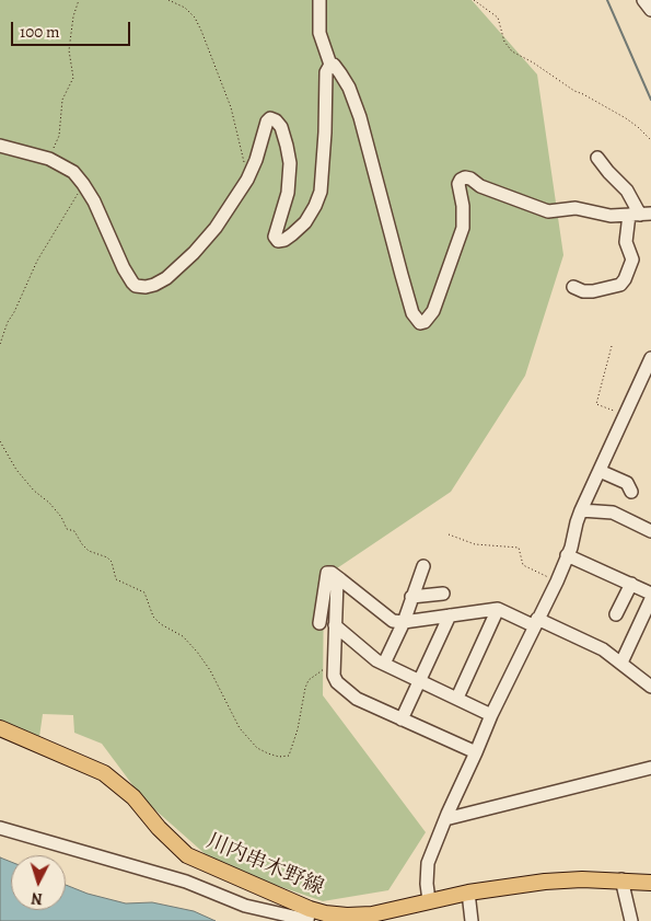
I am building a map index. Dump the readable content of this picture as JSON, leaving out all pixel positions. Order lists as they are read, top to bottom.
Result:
{
  "streets": {
    "main road": ["川内串木野線"]
  },
  "scale_bar": "100 m",
  "north": "bottom"
}
